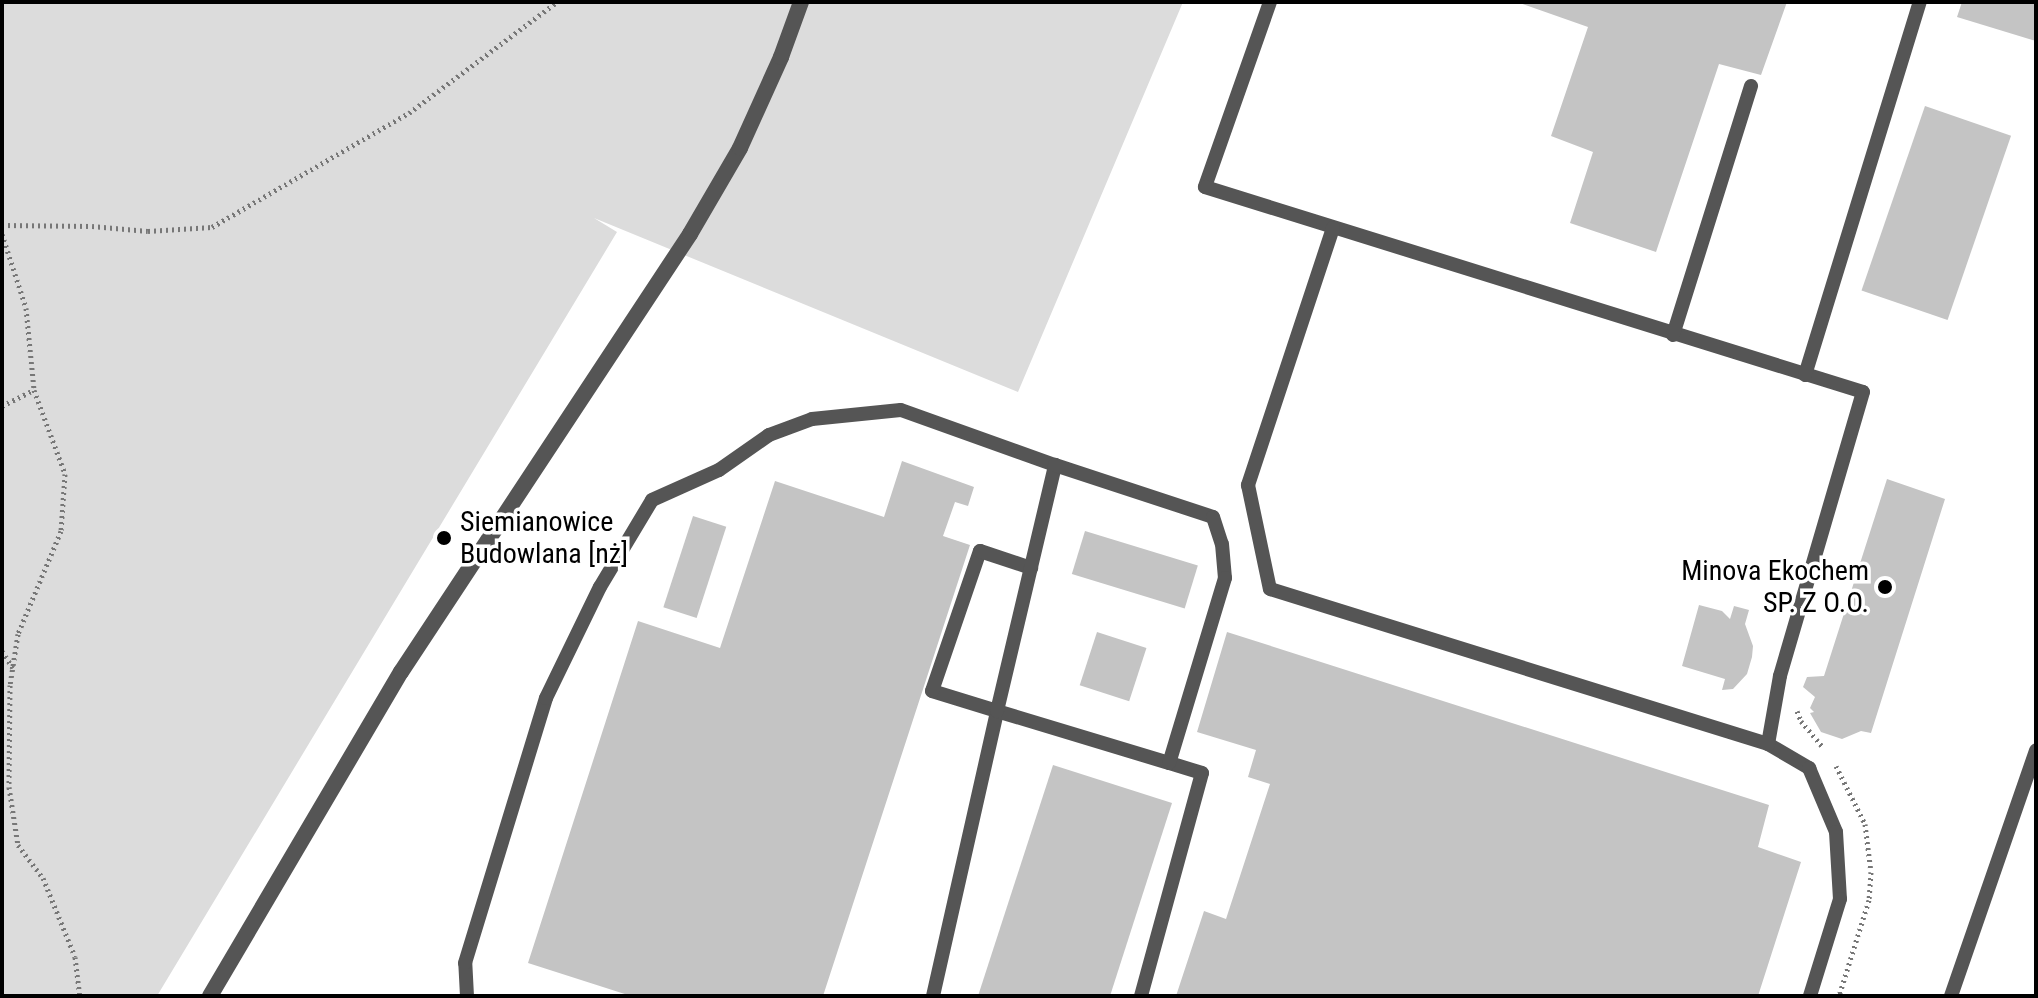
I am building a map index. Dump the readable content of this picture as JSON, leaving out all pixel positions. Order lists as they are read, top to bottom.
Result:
{
  "places": ["Siemianowice Budowlana [nż]", "Minova Ekochem SP. Z O.O."]
}
